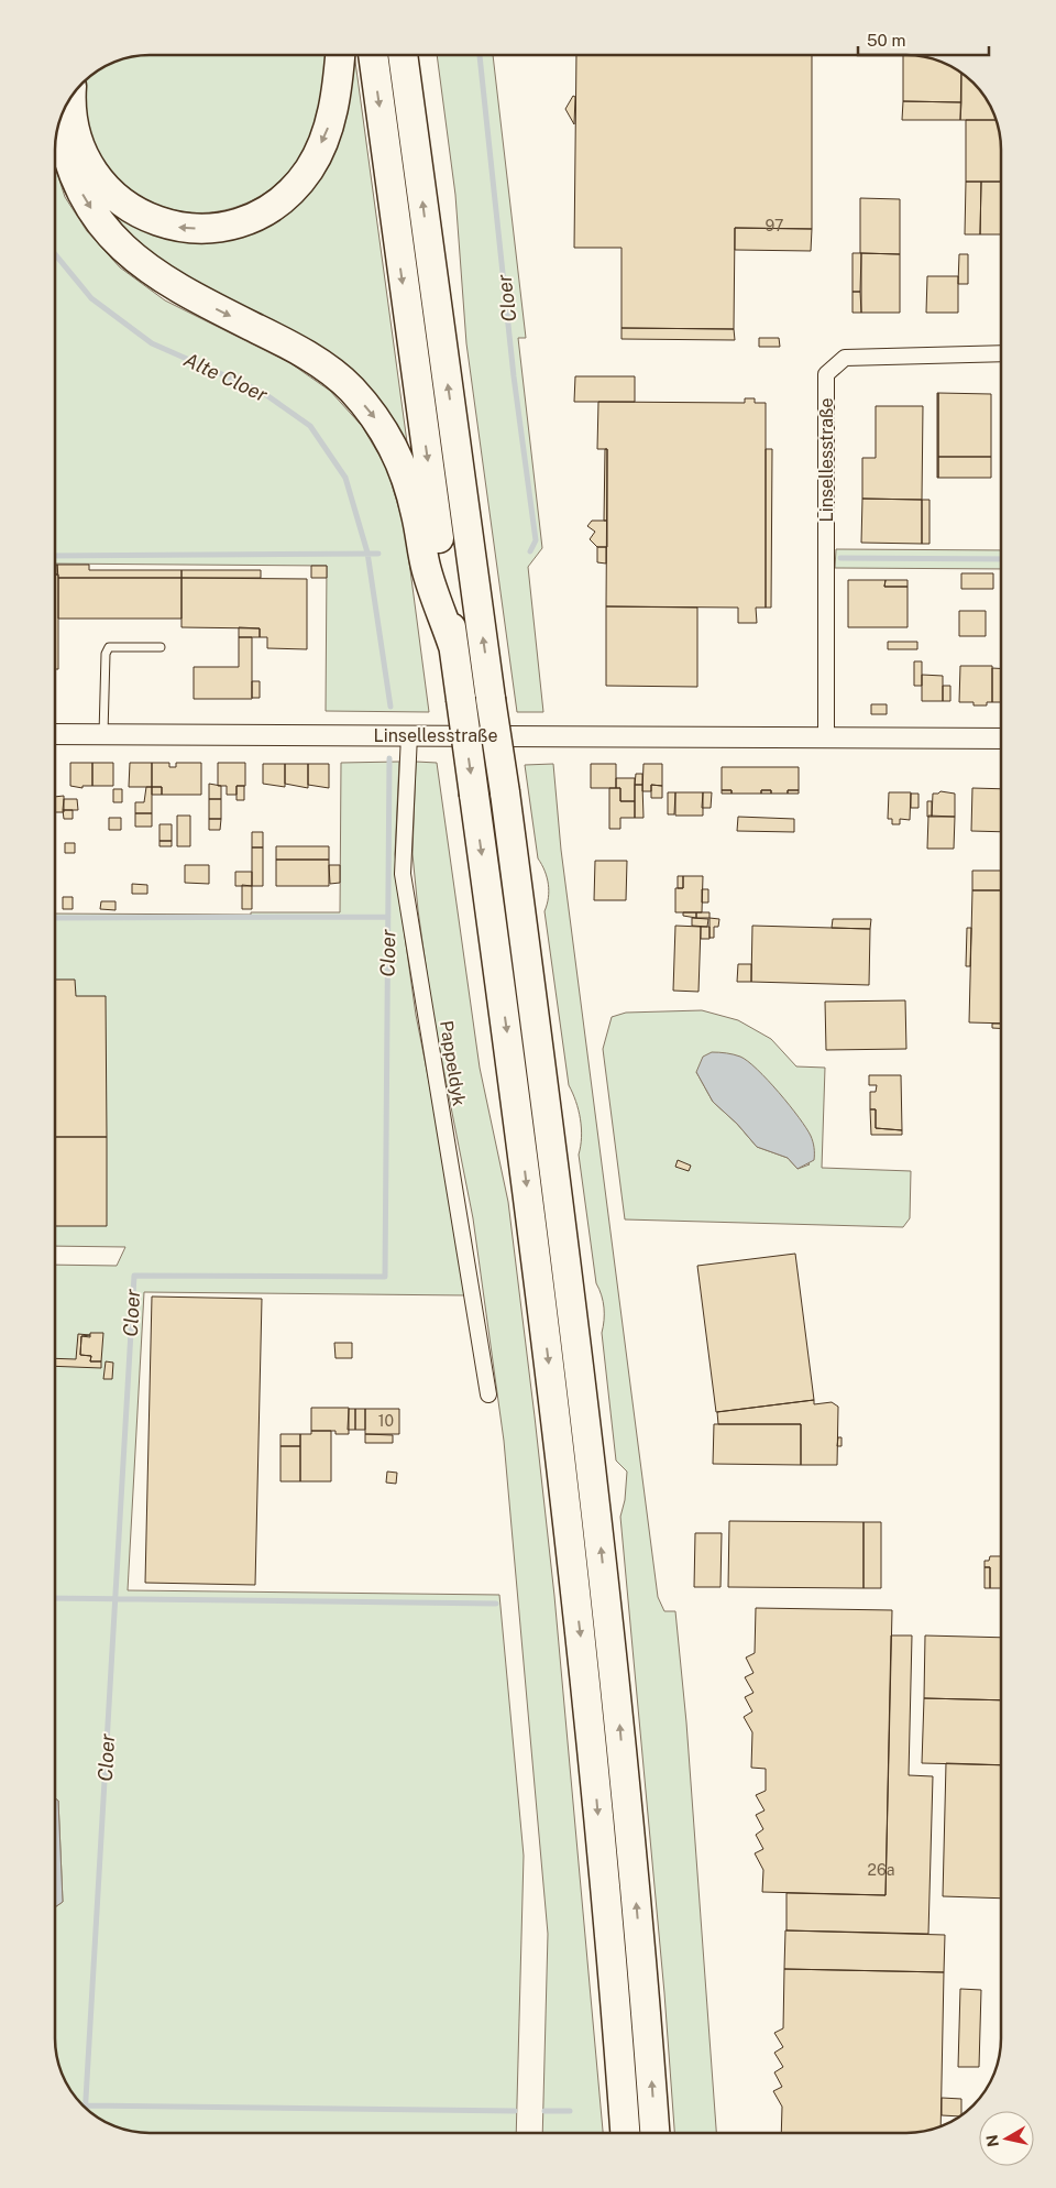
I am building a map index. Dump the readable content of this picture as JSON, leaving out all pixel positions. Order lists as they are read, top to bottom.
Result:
{
  "streets": {
    "street": ["Linsellesstraße", "Pappeldyk"]
  },
  "crossings": [
    ["Linsellesstraße", "Pappeldyk"]
  ],
  "water": ["Cloer", "Alte Cloer"],
  "house_numbers": ["97", "10", "26a"],
  "scale_bar": "50 m",
  "north": "left"
}
